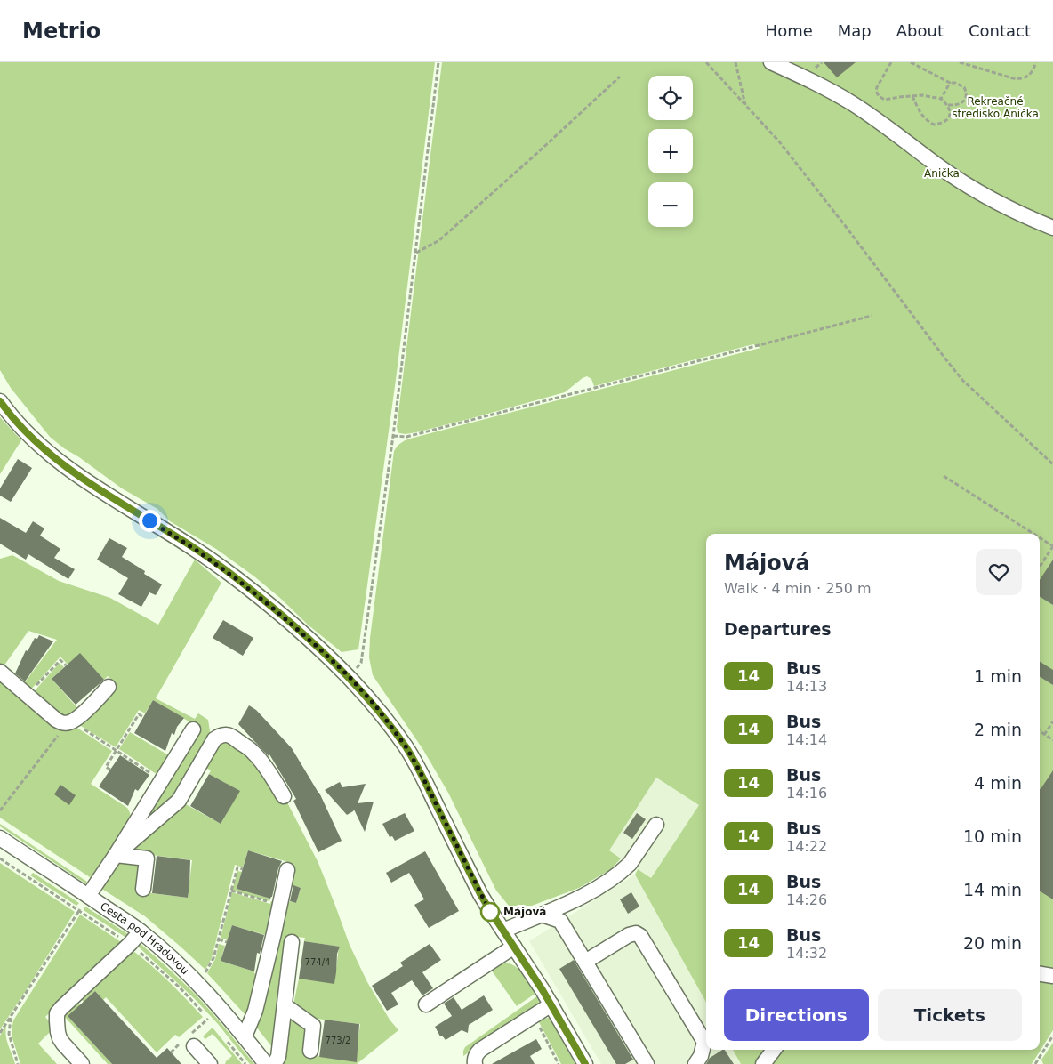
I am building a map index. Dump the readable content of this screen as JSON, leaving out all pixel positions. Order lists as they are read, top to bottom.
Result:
{
  "streets": {
    "street": ["Cesta pod Hradovou"]
  },
  "parks": ["Rekreačné stredisko Anička", "Anička"],
  "places": ["Májová"],
  "lines": ["bus line 14"],
  "house_numbers": ["774/4", "773/2"],
  "page": {
    "header": "Metrio",
    "nav": [
      "Home",
      "Map",
      "About",
      "Contact"
    ],
    "map_buttons": ["+", "−"],
    "heading": [
      ["Májová", "Walk · 4 min · 250 m"],
      "Departures"
    ],
    "list": [
      {
        "mark": "14",
        "name": "Bus",
        "note": "14:13",
        "value": "1 min"
      },
      {
        "mark": "14",
        "name": "Bus",
        "note": "14:14",
        "value": "2 min"
      },
      {
        "mark": "14",
        "name": "Bus",
        "note": "14:16",
        "value": "4 min"
      },
      {
        "mark": "14",
        "name": "Bus",
        "note": "14:22",
        "value": "10 min"
      },
      {
        "mark": "14",
        "name": "Bus",
        "note": "14:26",
        "value": "14 min"
      },
      {
        "mark": "14",
        "name": "Bus",
        "note": "14:32",
        "value": "20 min"
      }
    ],
    "buttons": ["Directions", "Tickets"]
  }
}
